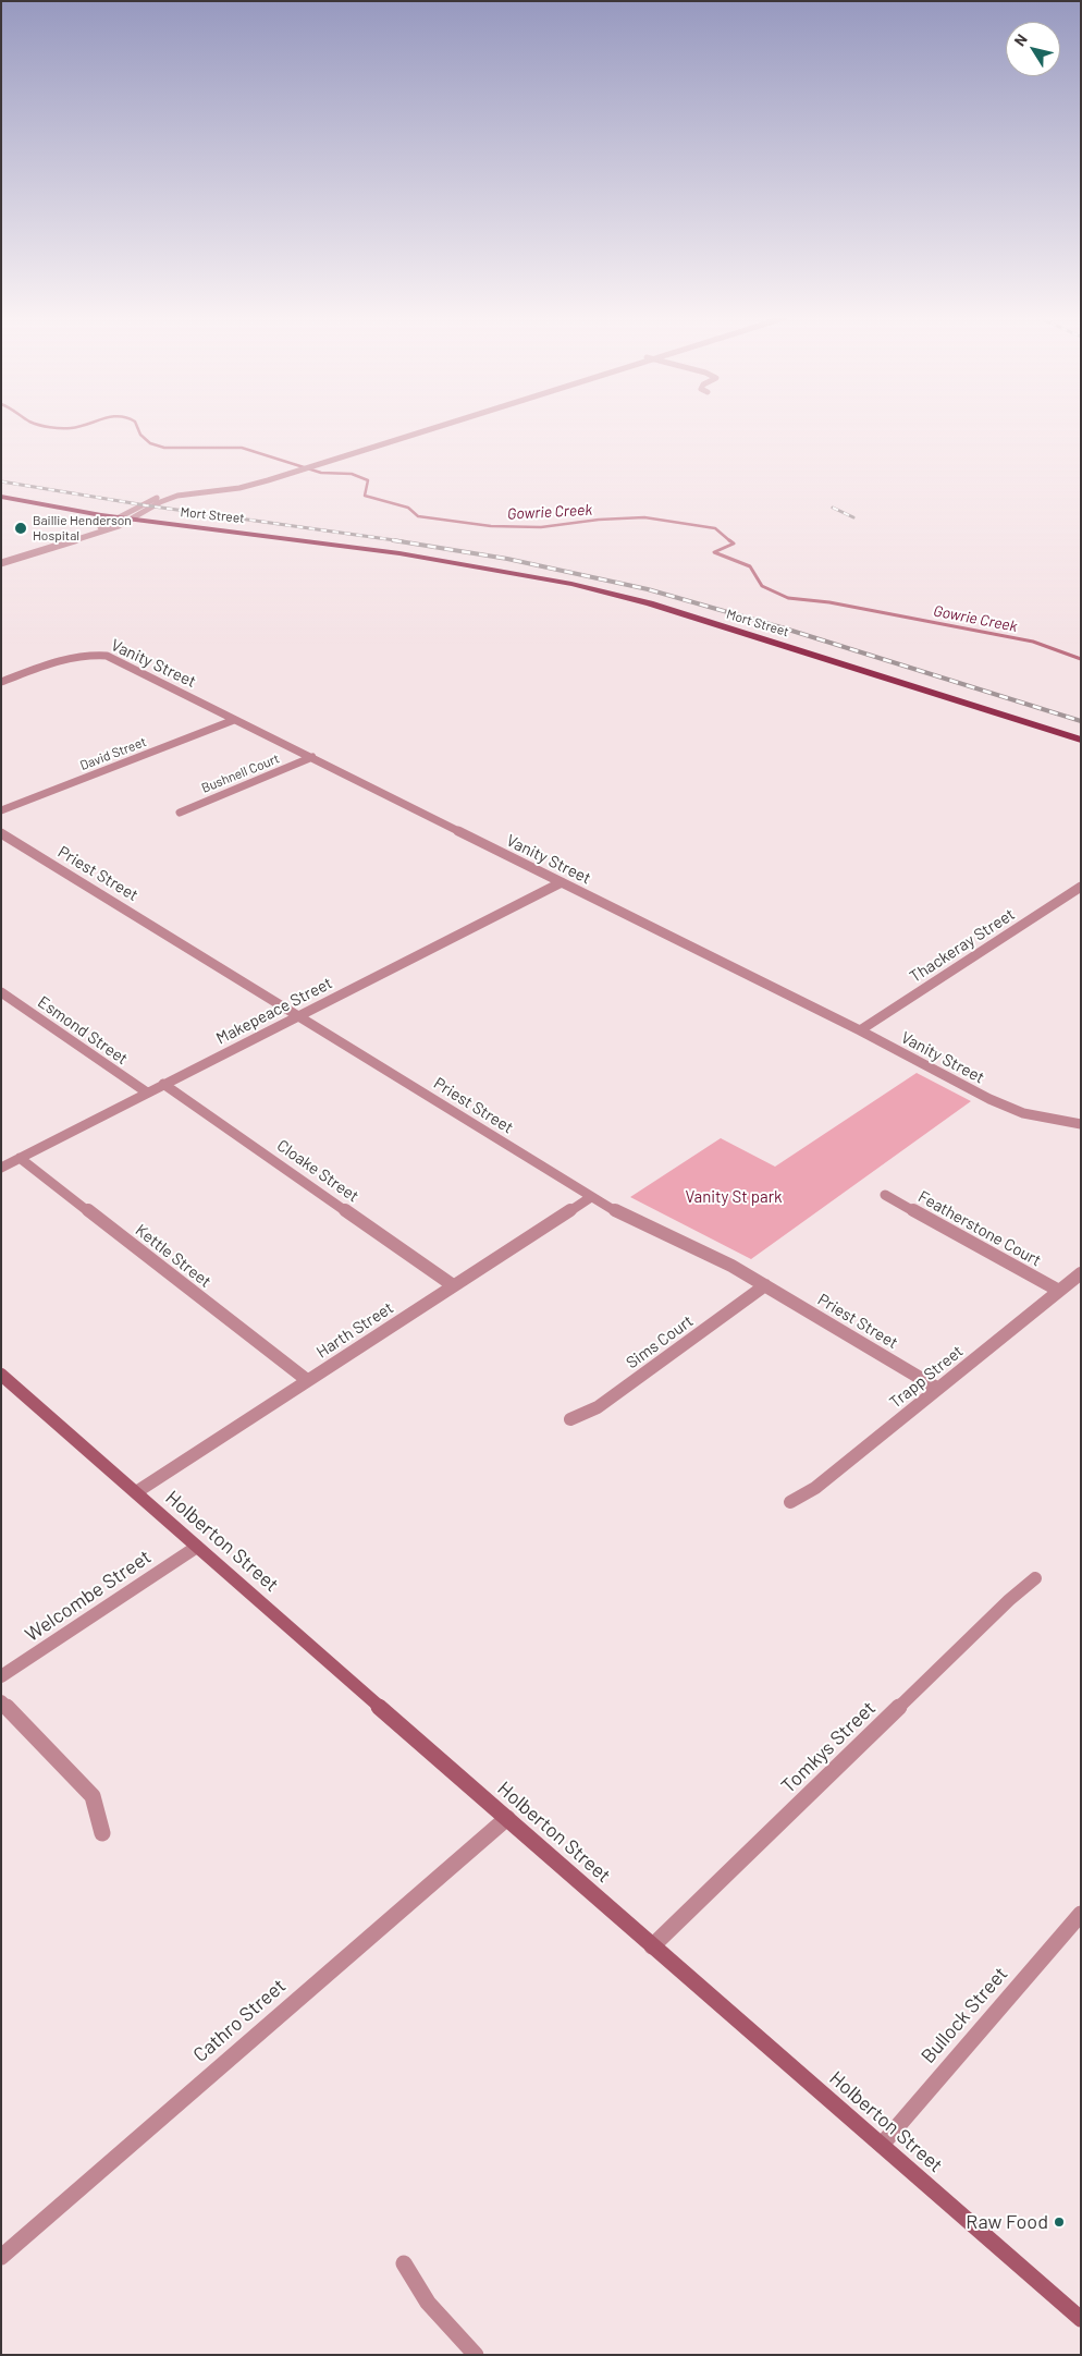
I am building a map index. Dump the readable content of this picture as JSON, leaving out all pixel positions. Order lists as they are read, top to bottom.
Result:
{
  "streets": {
    "main road": ["Mort Street", "Holberton Street"],
    "street": [
      "Vanity Street",
      "David Street",
      "Bushnell Court",
      "Priest Street",
      "Thackeray Street",
      "Makepeace Street",
      "Esmond Street",
      "Cloake Street",
      "Featherstone Court",
      "Kettle Street",
      "Harth Street",
      "Sims Court",
      "Trapp Street",
      "Welcombe Street",
      "Tomkys Street",
      "Bullock Street",
      "Cathro Street"
    ]
  },
  "crossings": [
    ["Vanity Street", "David Street"],
    ["Vanity Street", "Bushnell Court"],
    ["Vanity Street", "Thackeray Street"],
    ["Vanity Street", "Makepeace Street"],
    ["Priest Street", "Makepeace Street"],
    ["Priest Street", "Harth Street"],
    ["Priest Street", "Sims Court"],
    ["Priest Street", "Trapp Street"],
    ["Makepeace Street", "Esmond Street"],
    ["Makepeace Street", "Cloake Street"],
    ["Makepeace Street", "Kettle Street"],
    ["Cloake Street", "Harth Street"],
    ["Featherstone Court", "Trapp Street"],
    ["Kettle Street", "Harth Street"],
    ["Harth Street", "Holberton Street"],
    ["Holberton Street", "Welcombe Street"],
    ["Holberton Street", "Tomkys Street"],
    ["Holberton Street", "Bullock Street"],
    ["Holberton Street", "Cathro Street"]
  ],
  "water": ["Gowrie Creek"],
  "parks": ["Vanity St park"],
  "places": ["Baillie Henderson Hospital", "Raw Food"],
  "north": "top left"
}
